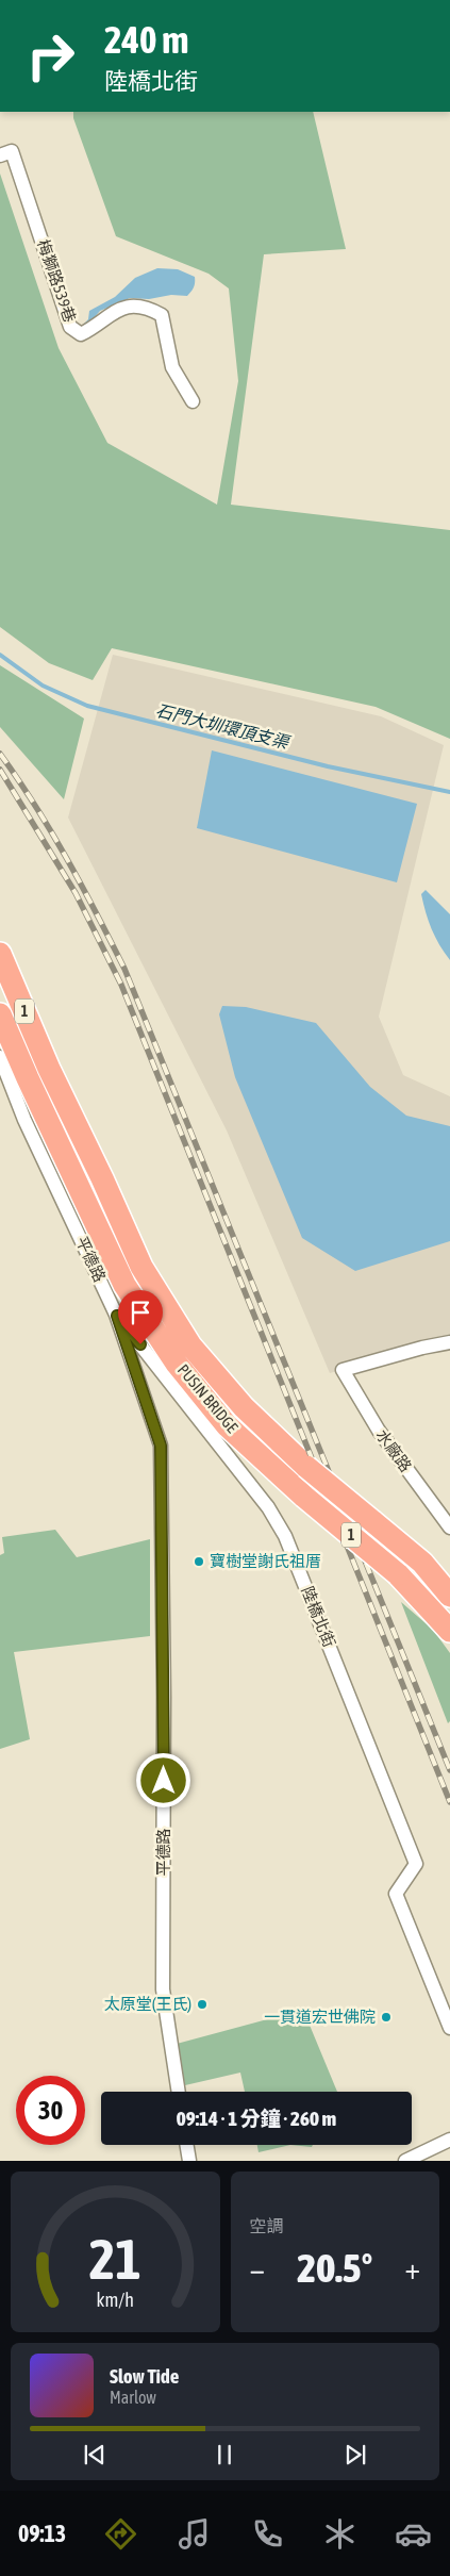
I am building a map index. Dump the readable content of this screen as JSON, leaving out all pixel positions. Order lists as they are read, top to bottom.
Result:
{
  "streets": {
    "main road": ["1", "PUSIN BRIDGE"],
    "street": [
      "梅獅路539巷",
      "平德路",
      "水廠路",
      "陸橋北街"
    ]
  },
  "crossings": [
    ["平德路", "陸橋北街"]
  ],
  "water": ["石門大圳環頂支渠"],
  "places": ["寶樹堂謝氏祖厝", "太原堂(王氏)", "一貫道宏世佛院"],
  "page": {
    "turn": ["240 m", "陸橋北街"],
    "limit": "30",
    "trip": "09:14 · 1 分鐘 · 260 m",
    "tile": "空調",
    "heat": ["−", "20.5°", "+"],
    "song": ["Slow Tide", "Marlow"],
    "tabs": "09:13",
    "gauge": ["21", "km/h"]
  }
}
